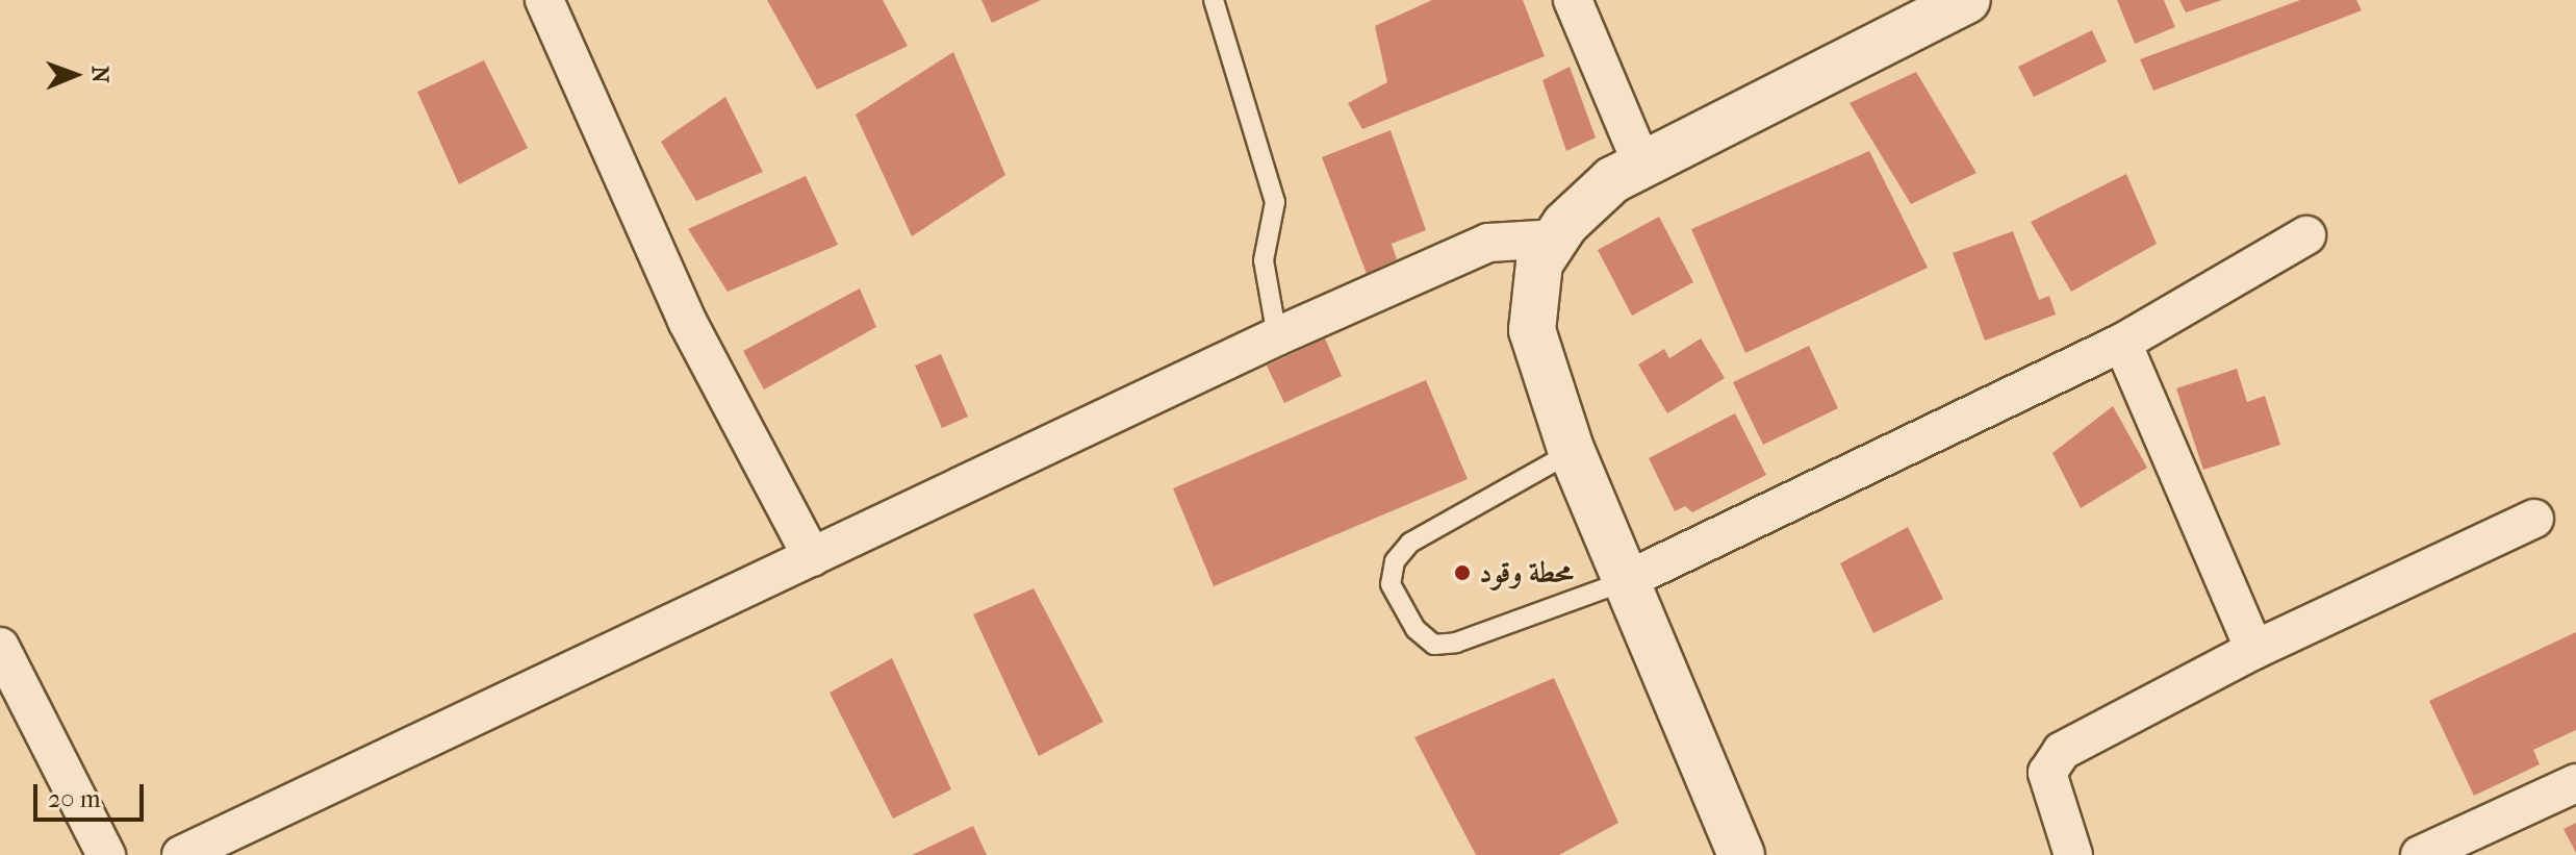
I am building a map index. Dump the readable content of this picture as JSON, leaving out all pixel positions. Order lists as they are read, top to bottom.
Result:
{
  "places": ["محطة وقود"],
  "scale_bar": "20 m",
  "north": "right"
}
